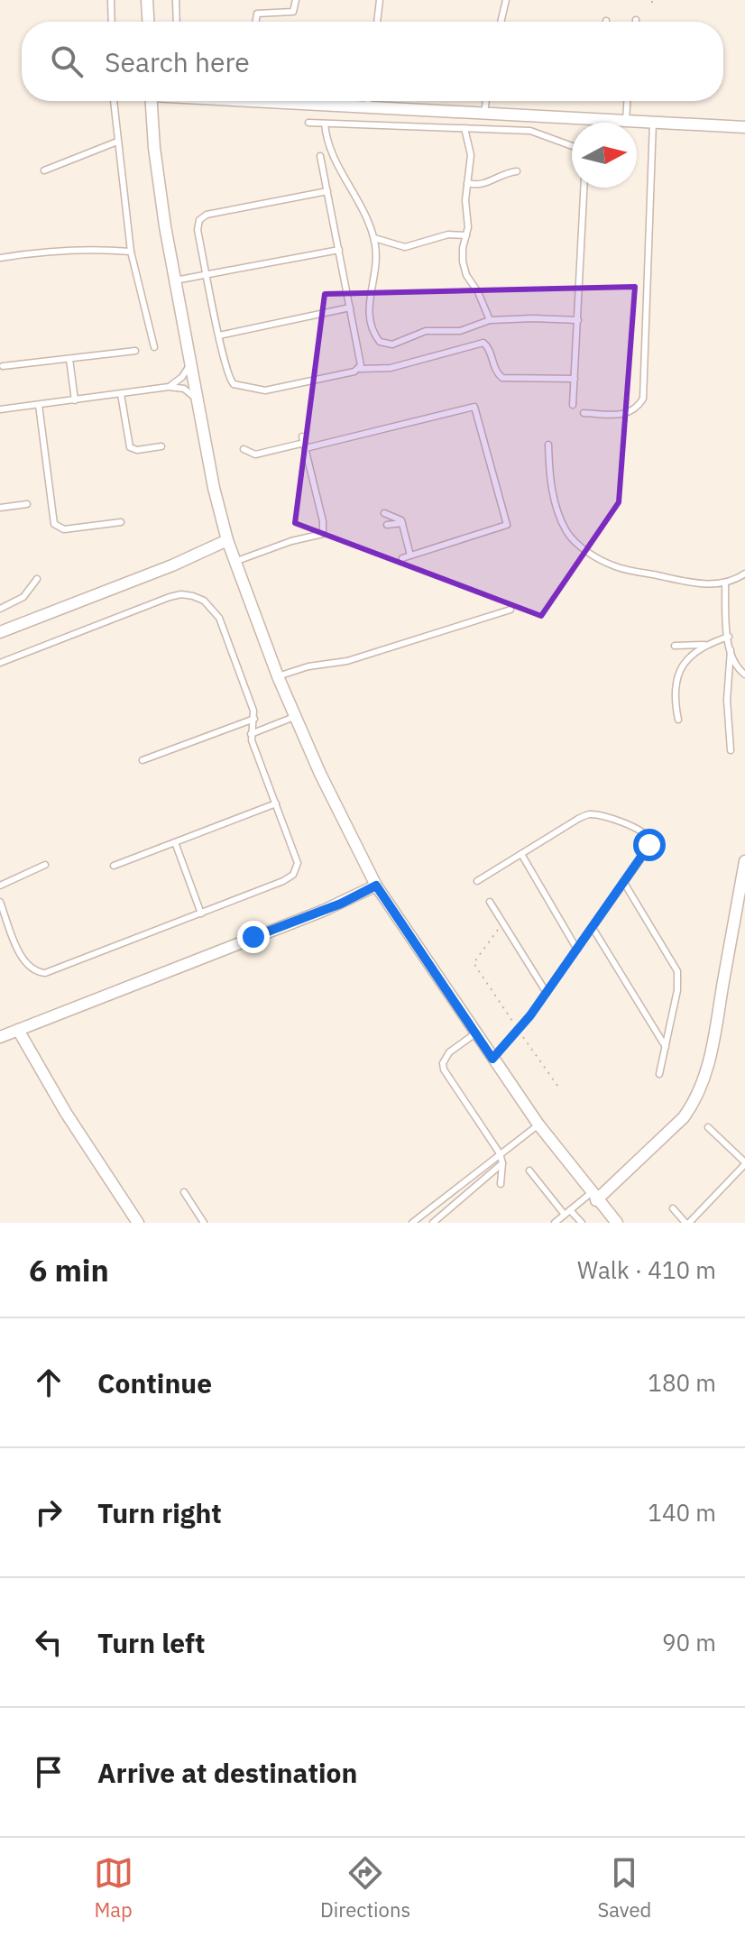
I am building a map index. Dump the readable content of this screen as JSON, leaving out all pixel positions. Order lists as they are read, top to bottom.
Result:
{
  "north": "right",
  "page": {
    "search": "Search here",
    "heading": ["6 min", "Walk · 410 m"],
    "list": [
      ["Continue", "180 m"],
      ["Turn right", "140 m"],
      ["Turn left", "90 m"],
      "Arrive at destination"
    ],
    "nav": ["Map", "Directions", "Saved"]
  }
}
